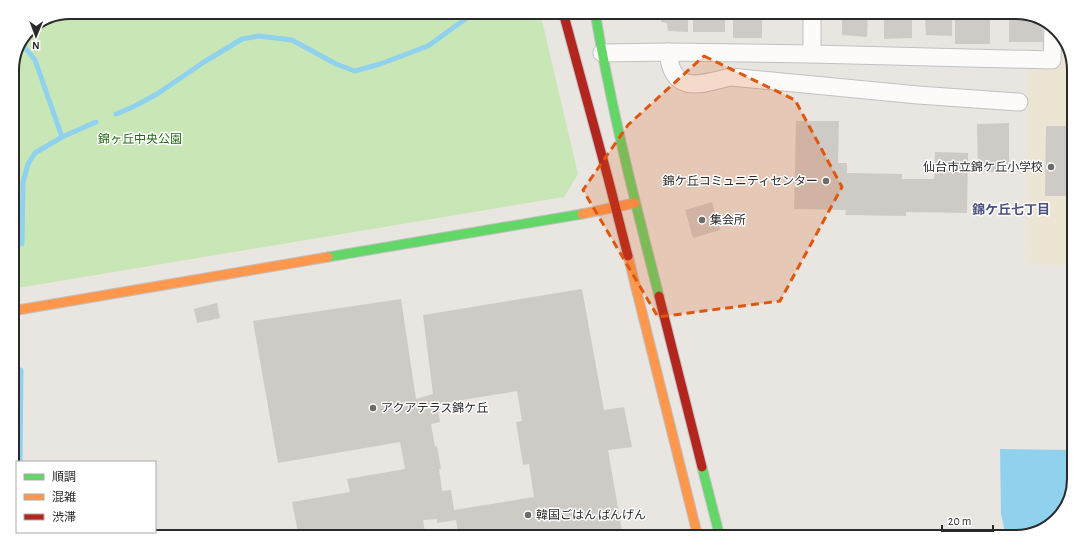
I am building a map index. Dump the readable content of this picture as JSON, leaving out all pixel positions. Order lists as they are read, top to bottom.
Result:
{
  "districts": ["錦ケ丘七丁目"],
  "parks": ["錦ヶ丘中央公園"],
  "places": [
    "仙台市立錦ケ丘小学校",
    "錦ケ丘コミュニティセンター",
    "集会所",
    "アクアテラス錦ケ丘",
    "韓国ごはん ばんげん"
  ],
  "legend": ["順調", "混雑", "渋滞"],
  "scale_bar": "20 m",
  "north": "bottom"
}
